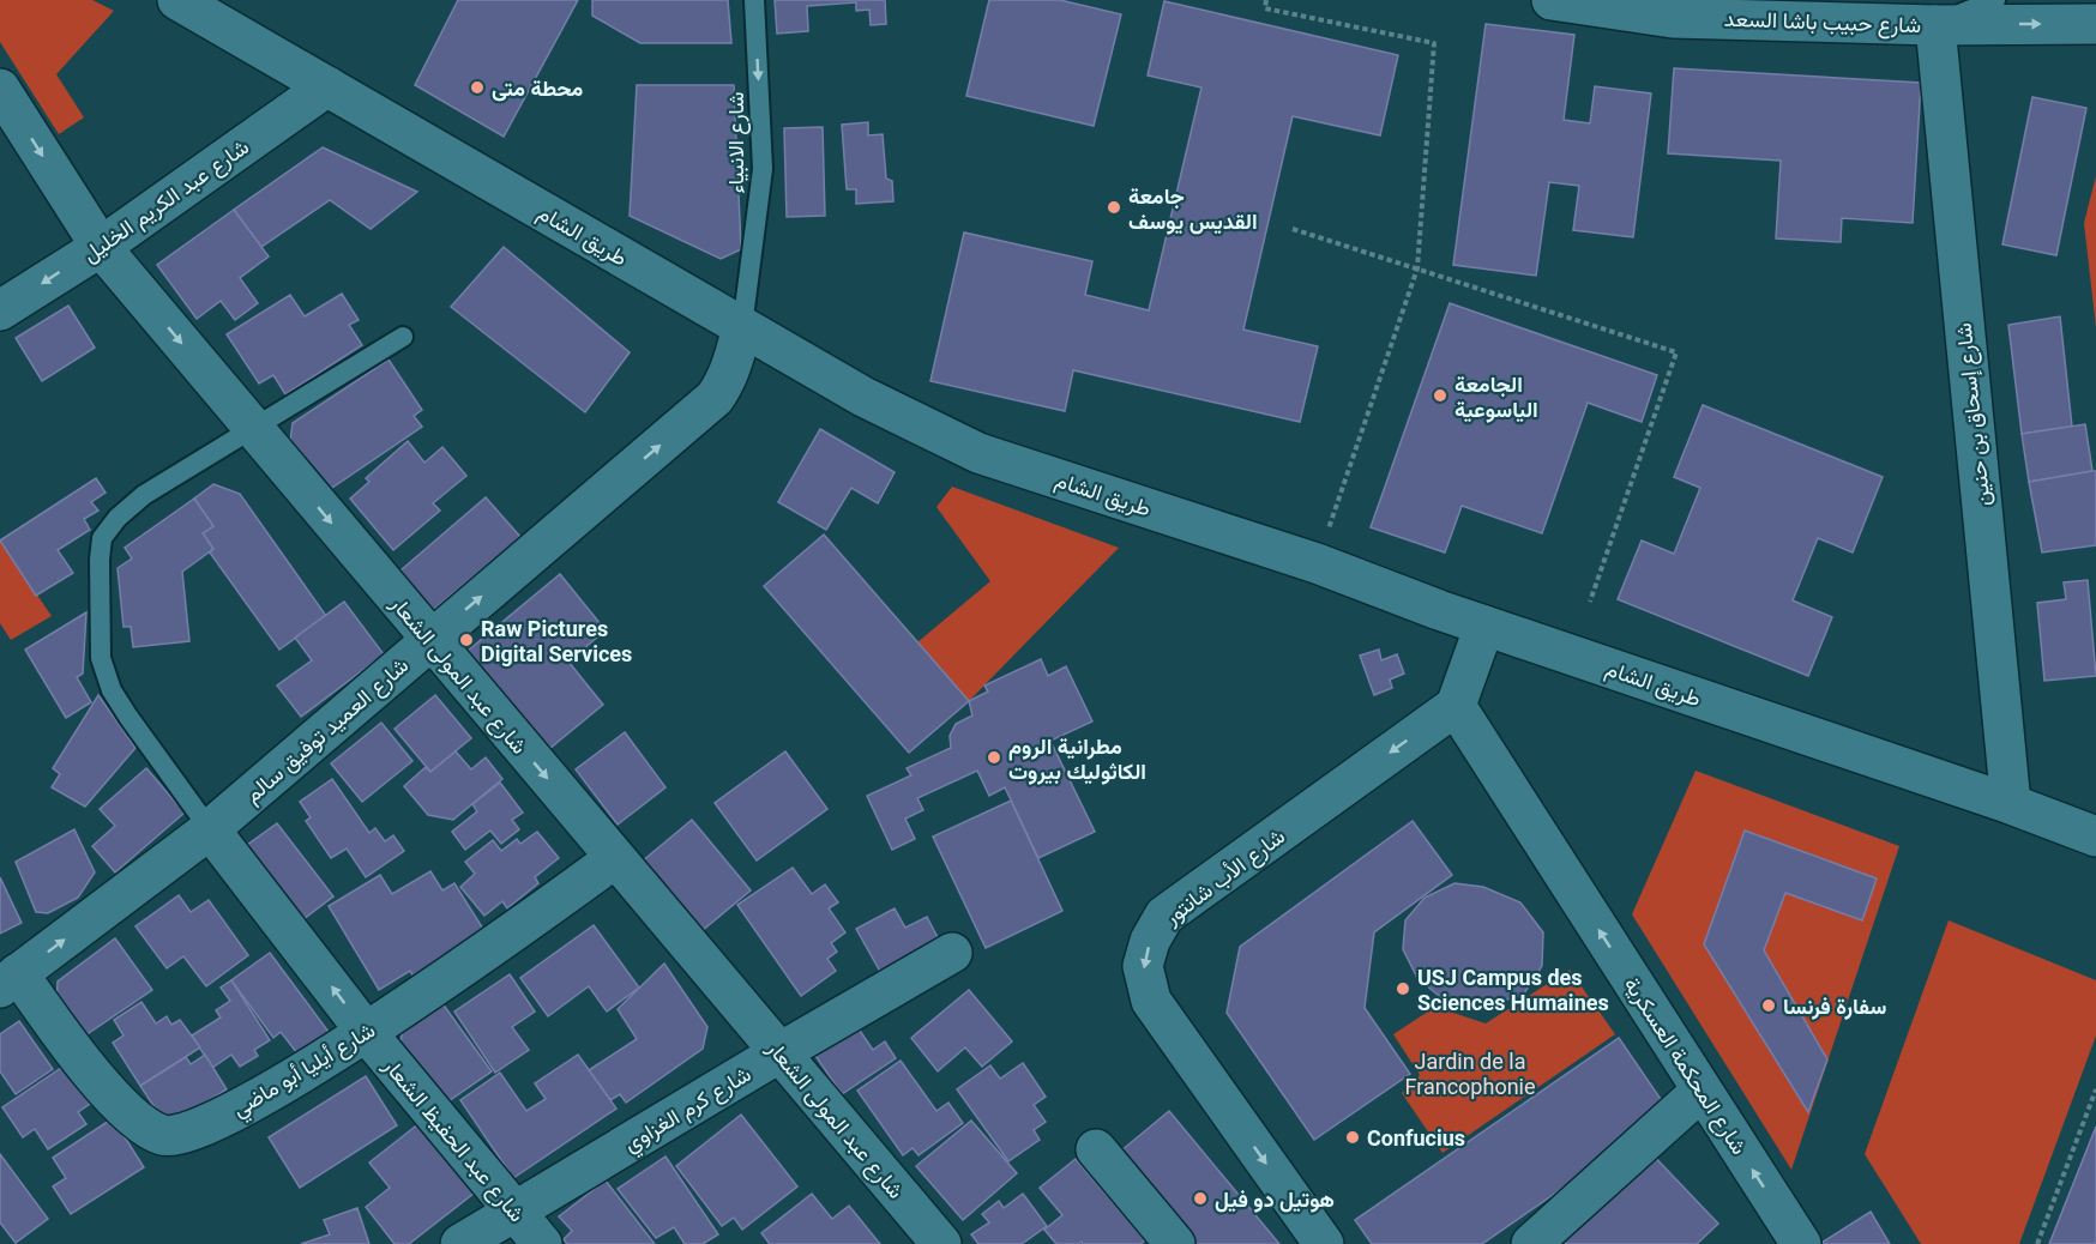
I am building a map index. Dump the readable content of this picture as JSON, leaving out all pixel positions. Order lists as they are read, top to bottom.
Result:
{
  "streets": {
    "street": [
      "شارع حبيب باشا السعد",
      "شارع عبد الكريم الخليل",
      "طريق الشام",
      "شارع إسحاق بن حنين",
      "شارع عبد المولى الشعار",
      "شارع العميد توفيق سالم",
      "شارع الأب شانتور",
      "شارع المحكمة العسكرية",
      "شارع أيليا أبو ماضي",
      "شارع كرم الغزاوي",
      "شارع عبد الحفيظ الشعار"
    ],
    "lane": ["شارع الانبياء"]
  },
  "crossings": [
    ["شارع حبيب باشا السعد", "شارع إسحاق بن حنين"],
    ["شارع الانبياء", "طريق الشام"],
    ["شارع الانبياء", "شارع العميد توفيق سالم"],
    ["شارع عبد الكريم الخليل", "طريق الشام"],
    ["شارع عبد الكريم الخليل", "شارع عبد المولى الشعار"],
    ["طريق الشام", "شارع إسحاق بن حنين"],
    ["طريق الشام", "شارع العميد توفيق سالم"],
    ["شارع عبد المولى الشعار", "شارع العميد توفيق سالم"],
    ["شارع عبد المولى الشعار", "شارع أيليا أبو ماضي"],
    ["شارع عبد المولى الشعار", "شارع كرم الغزاوي"],
    ["شارع العميد توفيق سالم", "شارع أيليا أبو ماضي"],
    ["شارع العميد توفيق سالم", "شارع عبد الحفيظ الشعار"],
    ["شارع الأب شانتور", "شارع المحكمة العسكرية"],
    ["شارع أيليا أبو ماضي", "شارع عبد الحفيظ الشعار"],
    ["شارع كرم الغزاوي", "شارع عبد الحفيظ الشعار"]
  ],
  "one_way": [
    "شارع الانبياء",
    "شارع عبد المولى الشعار",
    "شارع العميد توفيق سالم",
    "شارع المحكمة العسكرية",
    "شارع عبد الحفيظ الشعار"
  ],
  "parks": ["Jardin de la Francophonie"],
  "places": [
    "محطة متى",
    "جامعة القديس يوسف",
    "الجامعة الياسوعية",
    "Raw Pictures Digital Services",
    "مطرانية الروم الكاثوليك بيروت",
    "USJ Campus des Sciences Humaines",
    "سفارة فرنسا",
    "Confucius",
    "هوتيل دو فيل"
  ]
}
